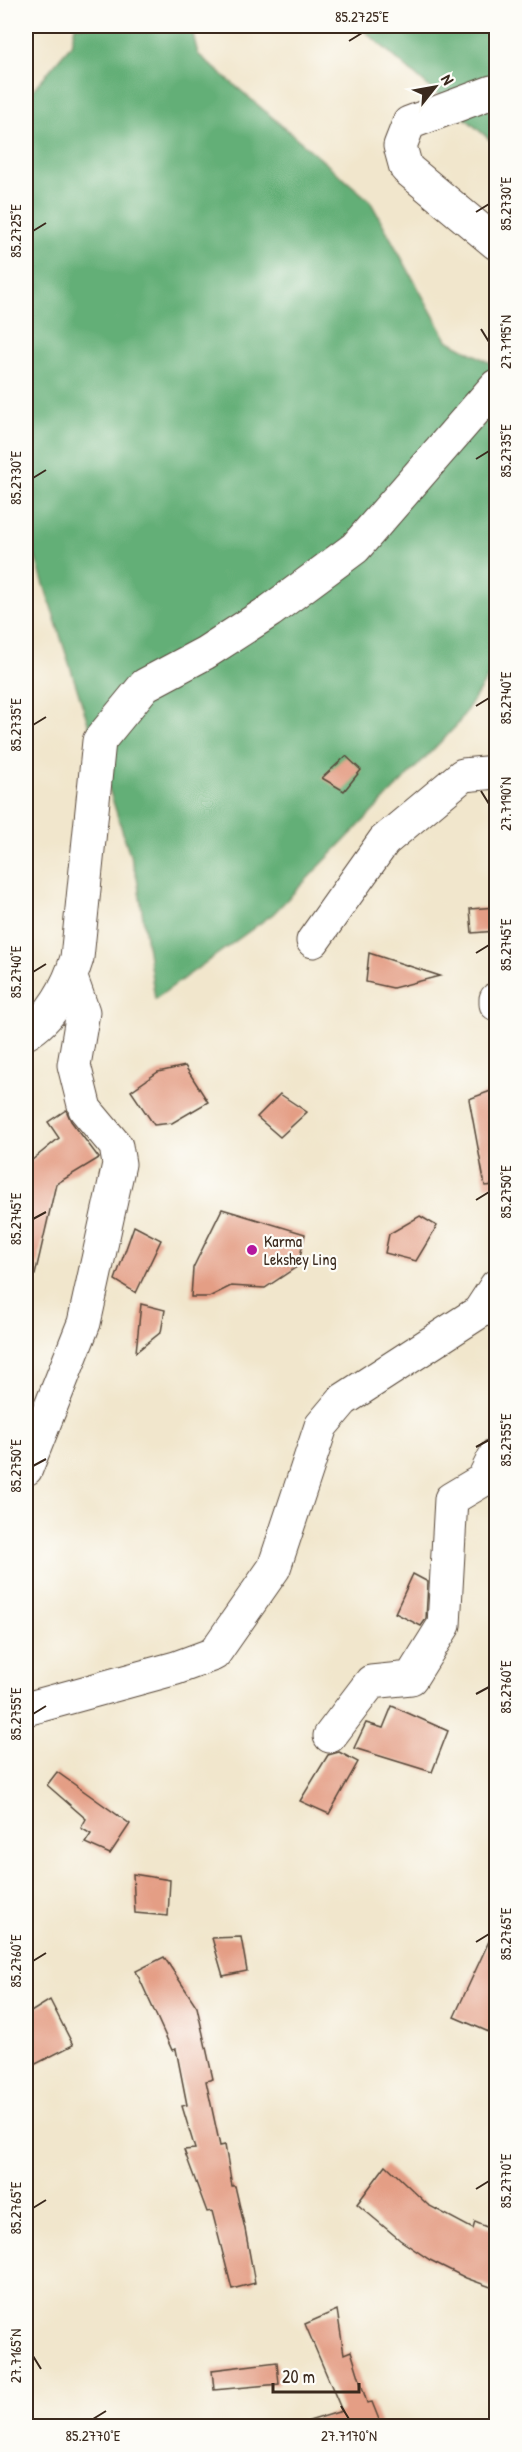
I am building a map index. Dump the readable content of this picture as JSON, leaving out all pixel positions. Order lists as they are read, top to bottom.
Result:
{
  "places": ["Karma Lekshey Ling"],
  "scale_bar": "20 m",
  "north": "top right",
  "coordinates": [
    "85.2725°E",
    "85.2730°E",
    "27.7195°N",
    "85.2735°E",
    "85.2740°E",
    "27.7190°N",
    "85.2745°E",
    "85.2750°E",
    "85.2755°E",
    "85.2760°E",
    "85.2765°E",
    "85.2770°E",
    "27.7165°N",
    "27.7170°N"
  ]
}
